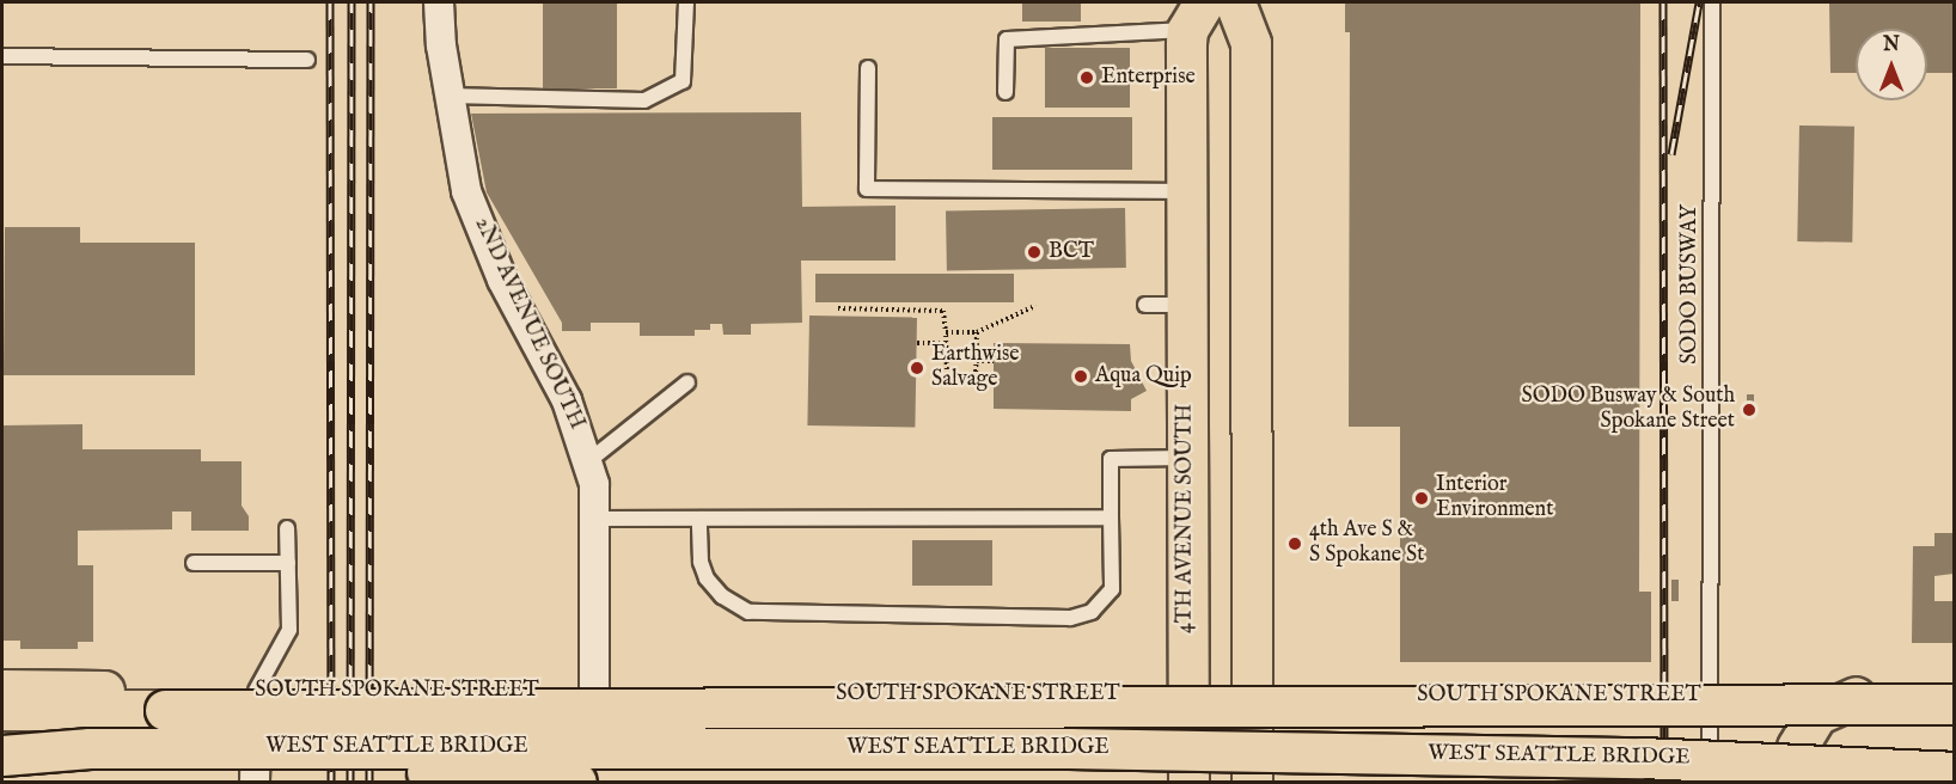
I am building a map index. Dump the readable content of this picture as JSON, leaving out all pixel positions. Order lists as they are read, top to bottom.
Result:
{
  "streets": {
    "main road": ["4TH AVENUE SOUTH", "SOUTH SPOKANE STREET", "WEST SEATTLE BRIDGE"],
    "street": ["2ND AVENUE SOUTH"],
    "lane": ["SODO BUSWAY"]
  },
  "crossings": [
    ["SODO BUSWAY", "SOUTH SPOKANE STREET"],
    ["2ND AVENUE SOUTH", "SOUTH SPOKANE STREET"],
    ["4TH AVENUE SOUTH", "SOUTH SPOKANE STREET"]
  ],
  "places": [
    "Enterprise",
    "BCT",
    "Earthwise Salvage",
    "Aqua Quip",
    "SODO Busway & South Spokane Street",
    "Interior Environment",
    "4th Ave S & S Spokane St"
  ],
  "north": "top"
}
